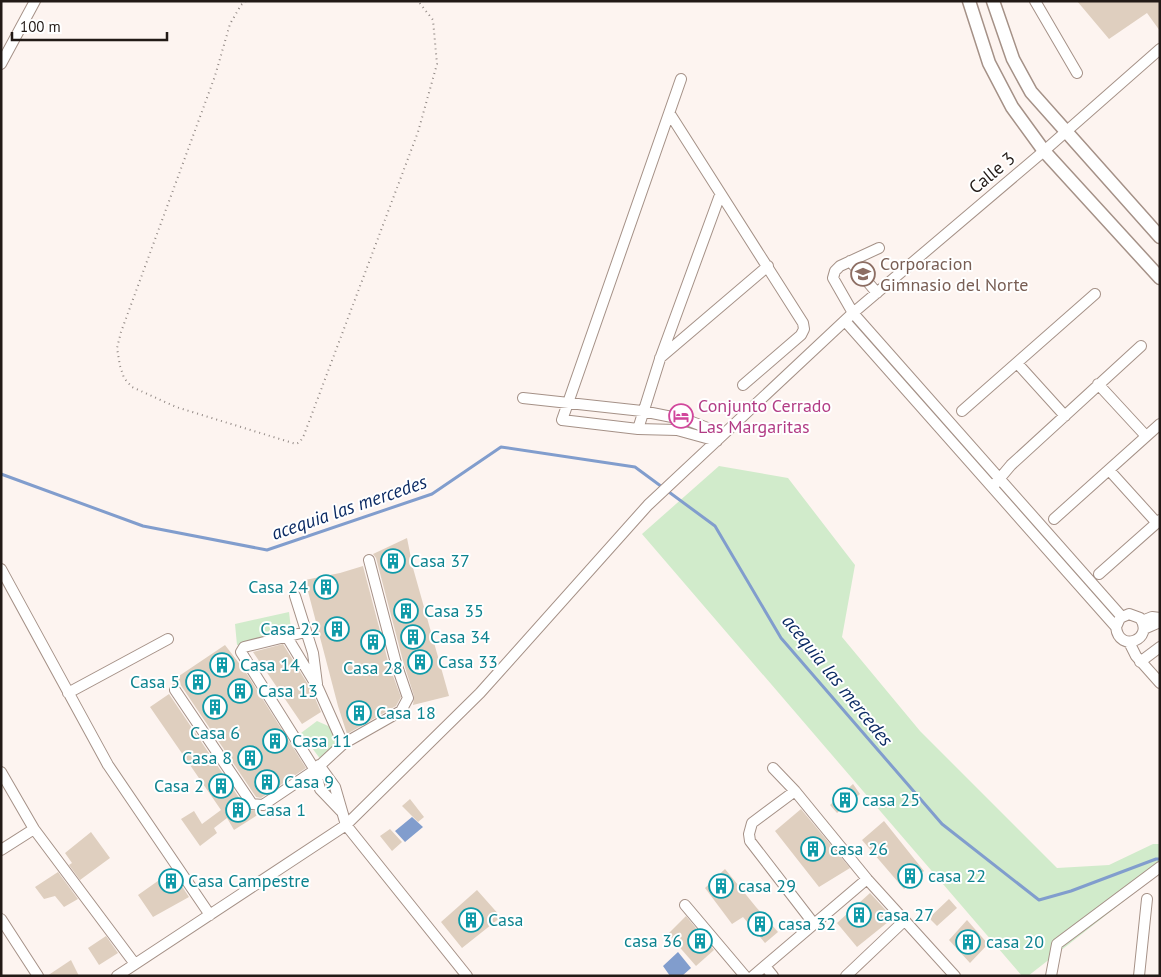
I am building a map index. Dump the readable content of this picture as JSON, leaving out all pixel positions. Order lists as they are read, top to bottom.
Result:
{
  "streets": {
    "street": ["Calle 3"]
  },
  "water": ["acequia las mercedes"],
  "places": {
    "school or university": ["Corporacion Gimnasio del Norte"],
    "hotel": ["Conjunto Cerrado Las Margaritas"],
    "building": [
      "Casa 37",
      "Casa 24",
      "Casa 35",
      "Casa 22",
      "Casa 34",
      "Casa 28",
      "Casa 33",
      "Casa 14",
      "Casa 5",
      "Casa 13",
      "Casa 6",
      "Casa 18",
      "Casa 11",
      "Casa 8",
      "Casa 9",
      "Casa 2",
      "casa 25",
      "Casa 1",
      "casa 26",
      "casa 22",
      "Casa Campestre",
      "casa 29",
      "casa 27",
      "Casa",
      "casa 32",
      "casa 36",
      "casa 20"
    ]
  },
  "scale_bar": "100 m"
}
